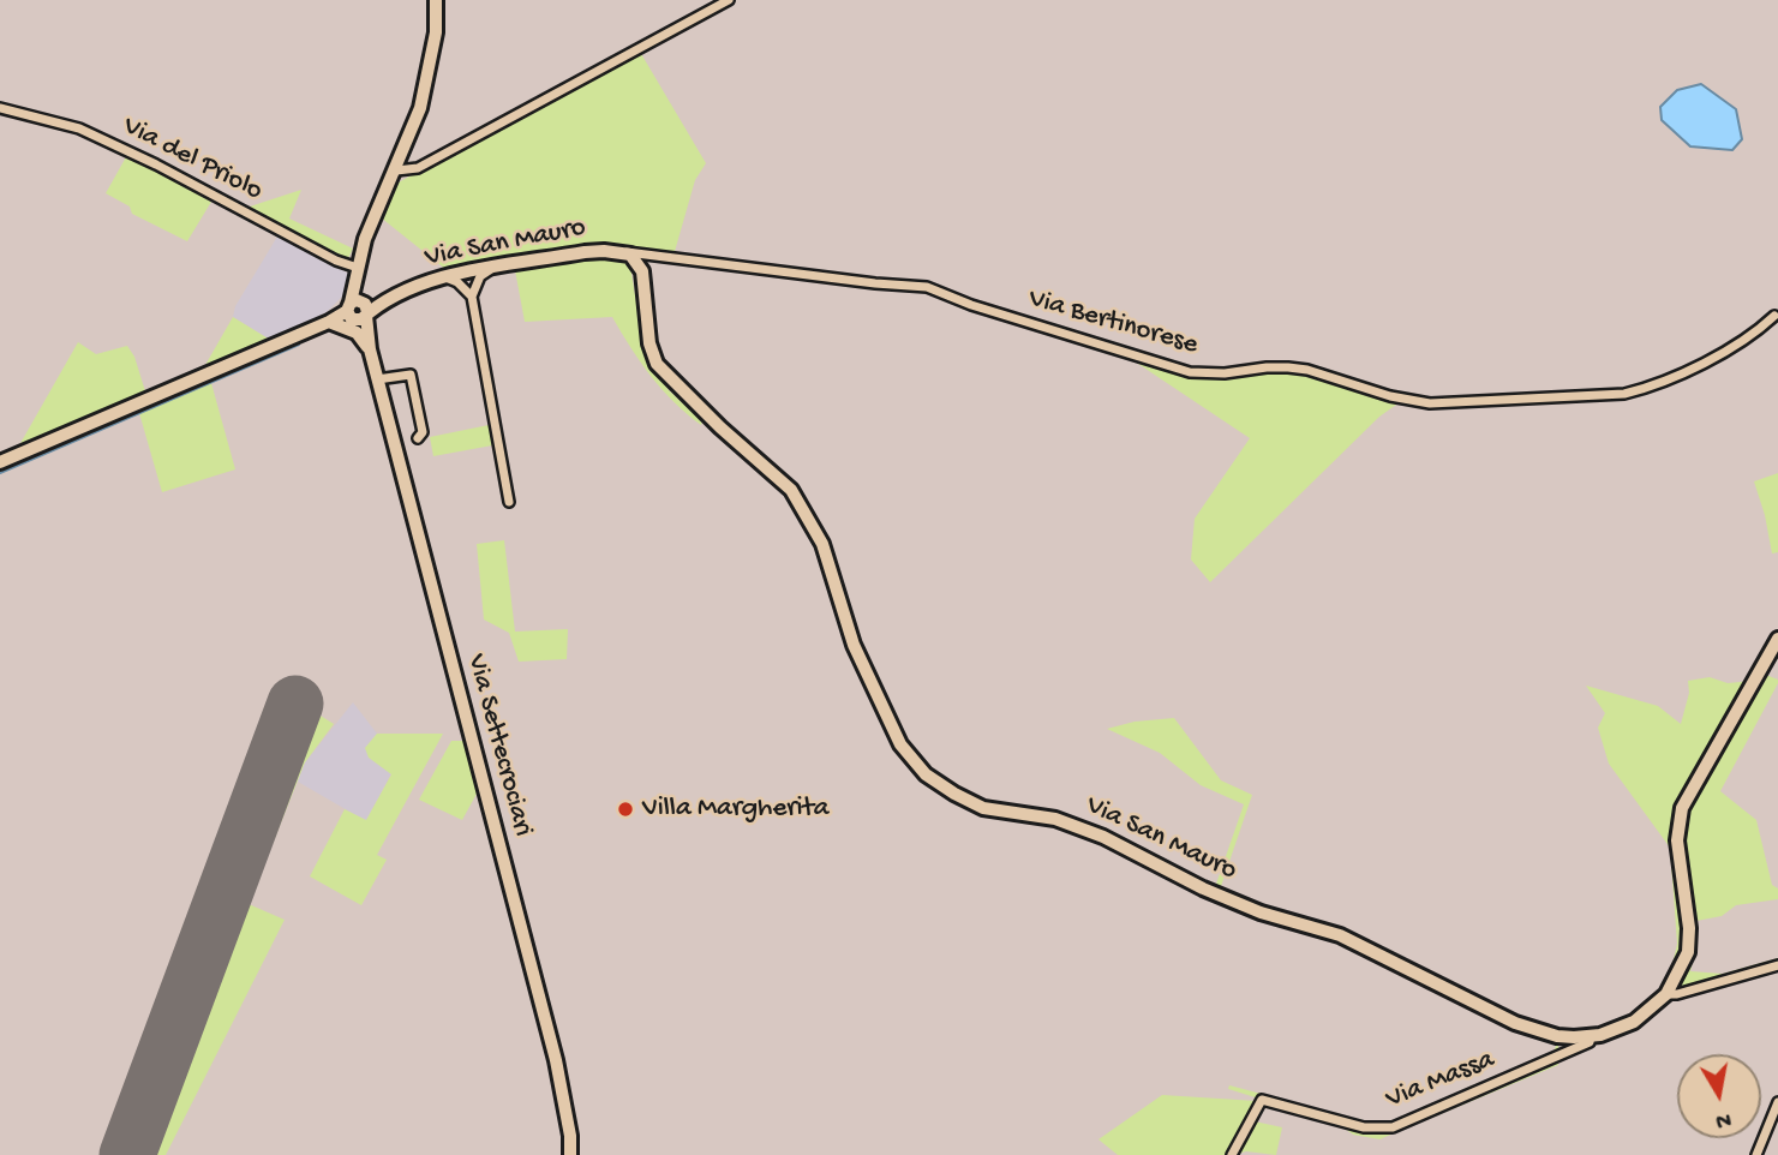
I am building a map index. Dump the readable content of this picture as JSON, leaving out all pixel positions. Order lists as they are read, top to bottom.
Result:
{
  "streets": {
    "main road": ["Via San Mauro", "Via Settecrociari"],
    "street": ["Via del Priolo", "Via Bertinorese", "Via Massa"]
  },
  "crossings": [
    ["Via del Priolo", "Via Settecrociari"],
    ["Via San Mauro", "Via Bertinorese"],
    ["Via San Mauro", "Via Settecrociari"],
    ["Via San Mauro", "Via Massa"]
  ],
  "places": ["Villa Margherita"],
  "north": "bottom"
}
